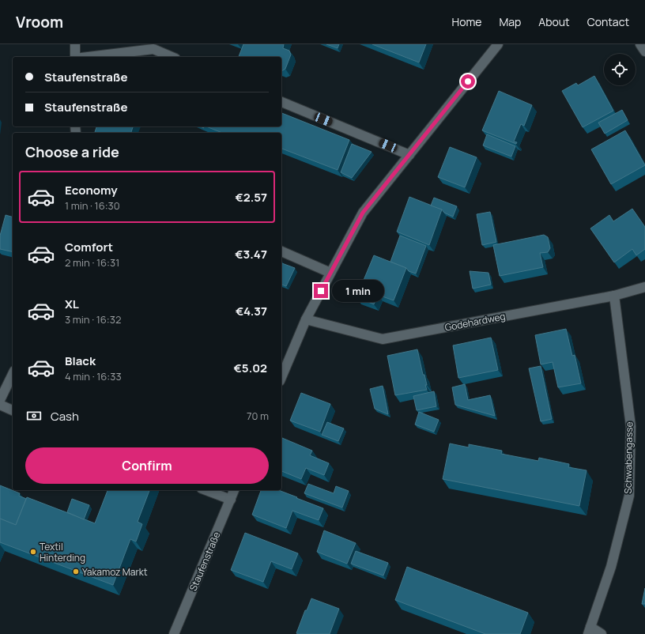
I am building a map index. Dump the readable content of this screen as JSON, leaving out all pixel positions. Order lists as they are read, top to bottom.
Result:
{
  "streets": {
    "street": ["Godehardweg", "Schwabengasse", "Staufenstraße"]
  },
  "crossings": [
    ["Godehardweg", "Schwabengasse"]
  ],
  "places": ["Textil Hinterding", "Yakamoz Markt"],
  "page": {
    "header": "Vroom",
    "nav": [
      "Home",
      "Map",
      "About",
      "Contact"
    ],
    "banner": ["Staufenstraße", "Staufenstraße"],
    "heading": "Choose a ride",
    "list": [
      {
        "name": "Economy",
        "note": "1 min · 16:30",
        "value": "€2.57"
      },
      {
        "name": "Comfort",
        "note": "2 min · 16:31",
        "value": "€3.47"
      },
      {
        "name": "XL",
        "note": "3 min · 16:32",
        "value": "€4.37"
      },
      {
        "name": "Black",
        "note": "4 min · 16:33",
        "value": "€5.02"
      }
    ],
    "bubble": "1 min",
    "pay": ["Cash", "70 m"],
    "buttons": "Confirm"
  }
}
